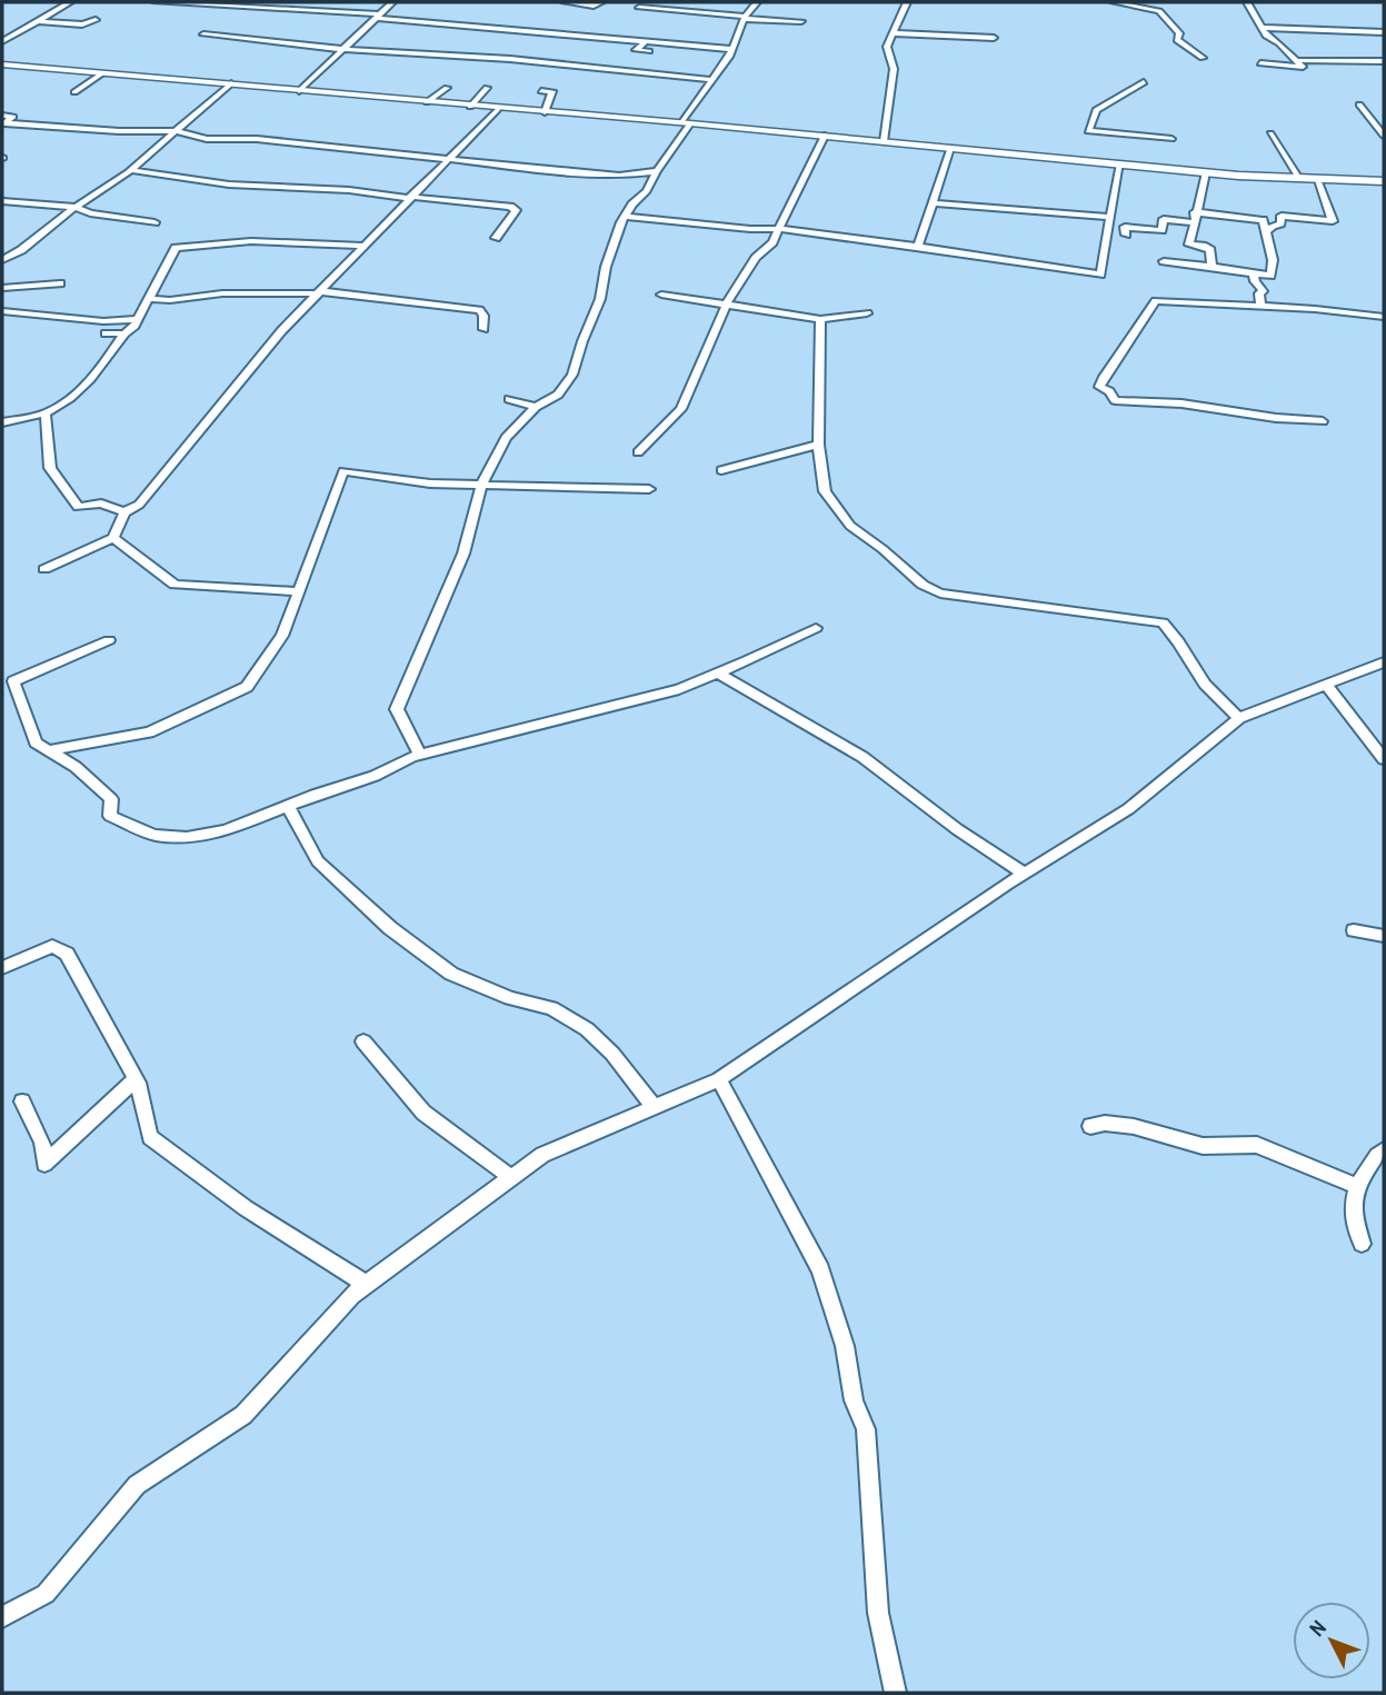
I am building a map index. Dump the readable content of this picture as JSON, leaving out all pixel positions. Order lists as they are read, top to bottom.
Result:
{
  "north": "top left"
}
